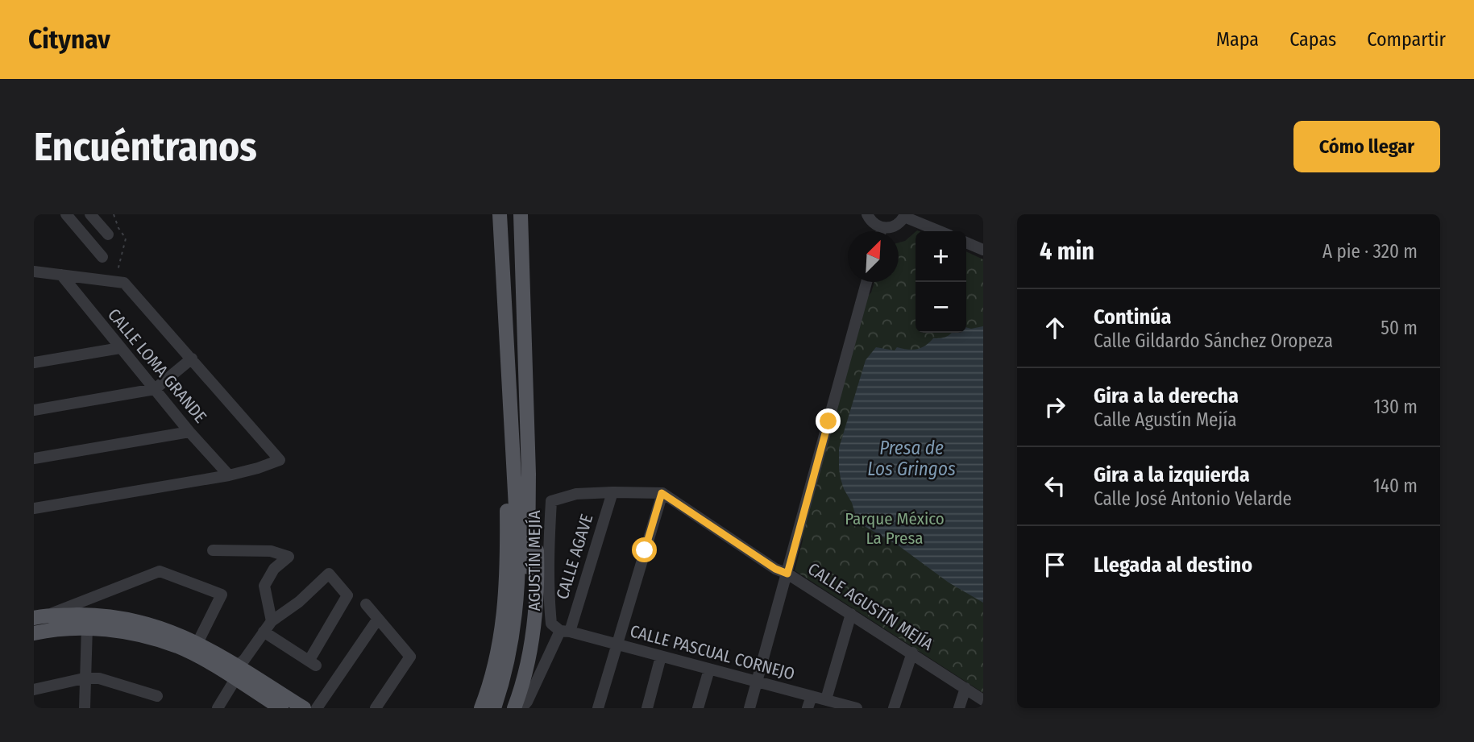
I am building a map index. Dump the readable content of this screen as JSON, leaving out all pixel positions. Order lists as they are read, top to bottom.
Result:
{
  "streets": {
    "street": [
      "CALLE LOMA GRANDE",
      "CALLE AGAVE",
      "AGUSTÍN MEJÍA",
      "CALLE AGUSTÍN MEJÍA",
      "CALLE PASCUAL CORNEJO"
    ]
  },
  "crossings": [
    ["CALLE AGAVE", "AGUSTÍN MEJÍA"],
    ["CALLE AGAVE", "CALLE PASCUAL CORNEJO"],
    ["AGUSTÍN MEJÍA", "CALLE PASCUAL CORNEJO"]
  ],
  "water": ["Presa de Los Gringos"],
  "parks": ["Parque México La Presa"],
  "north": "top right",
  "page": {
    "header": "Citynav",
    "nav": ["Mapa", "Capas", "Compartir"],
    "buttons": "Cómo llegar",
    "title": "Encuéntranos",
    "heading": ["4 min", "A pie · 320 m"],
    "map_buttons": ["+", "−"],
    "list": [
      ["Continúa", "Calle Gildardo Sánchez Oropeza", "50 m"],
      ["Gira a la derecha", "Calle Agustín Mejía", "130 m"],
      ["Gira a la izquierda", "Calle José Antonio Velarde", "140 m"],
      "Llegada al destino"
    ]
  }
}
